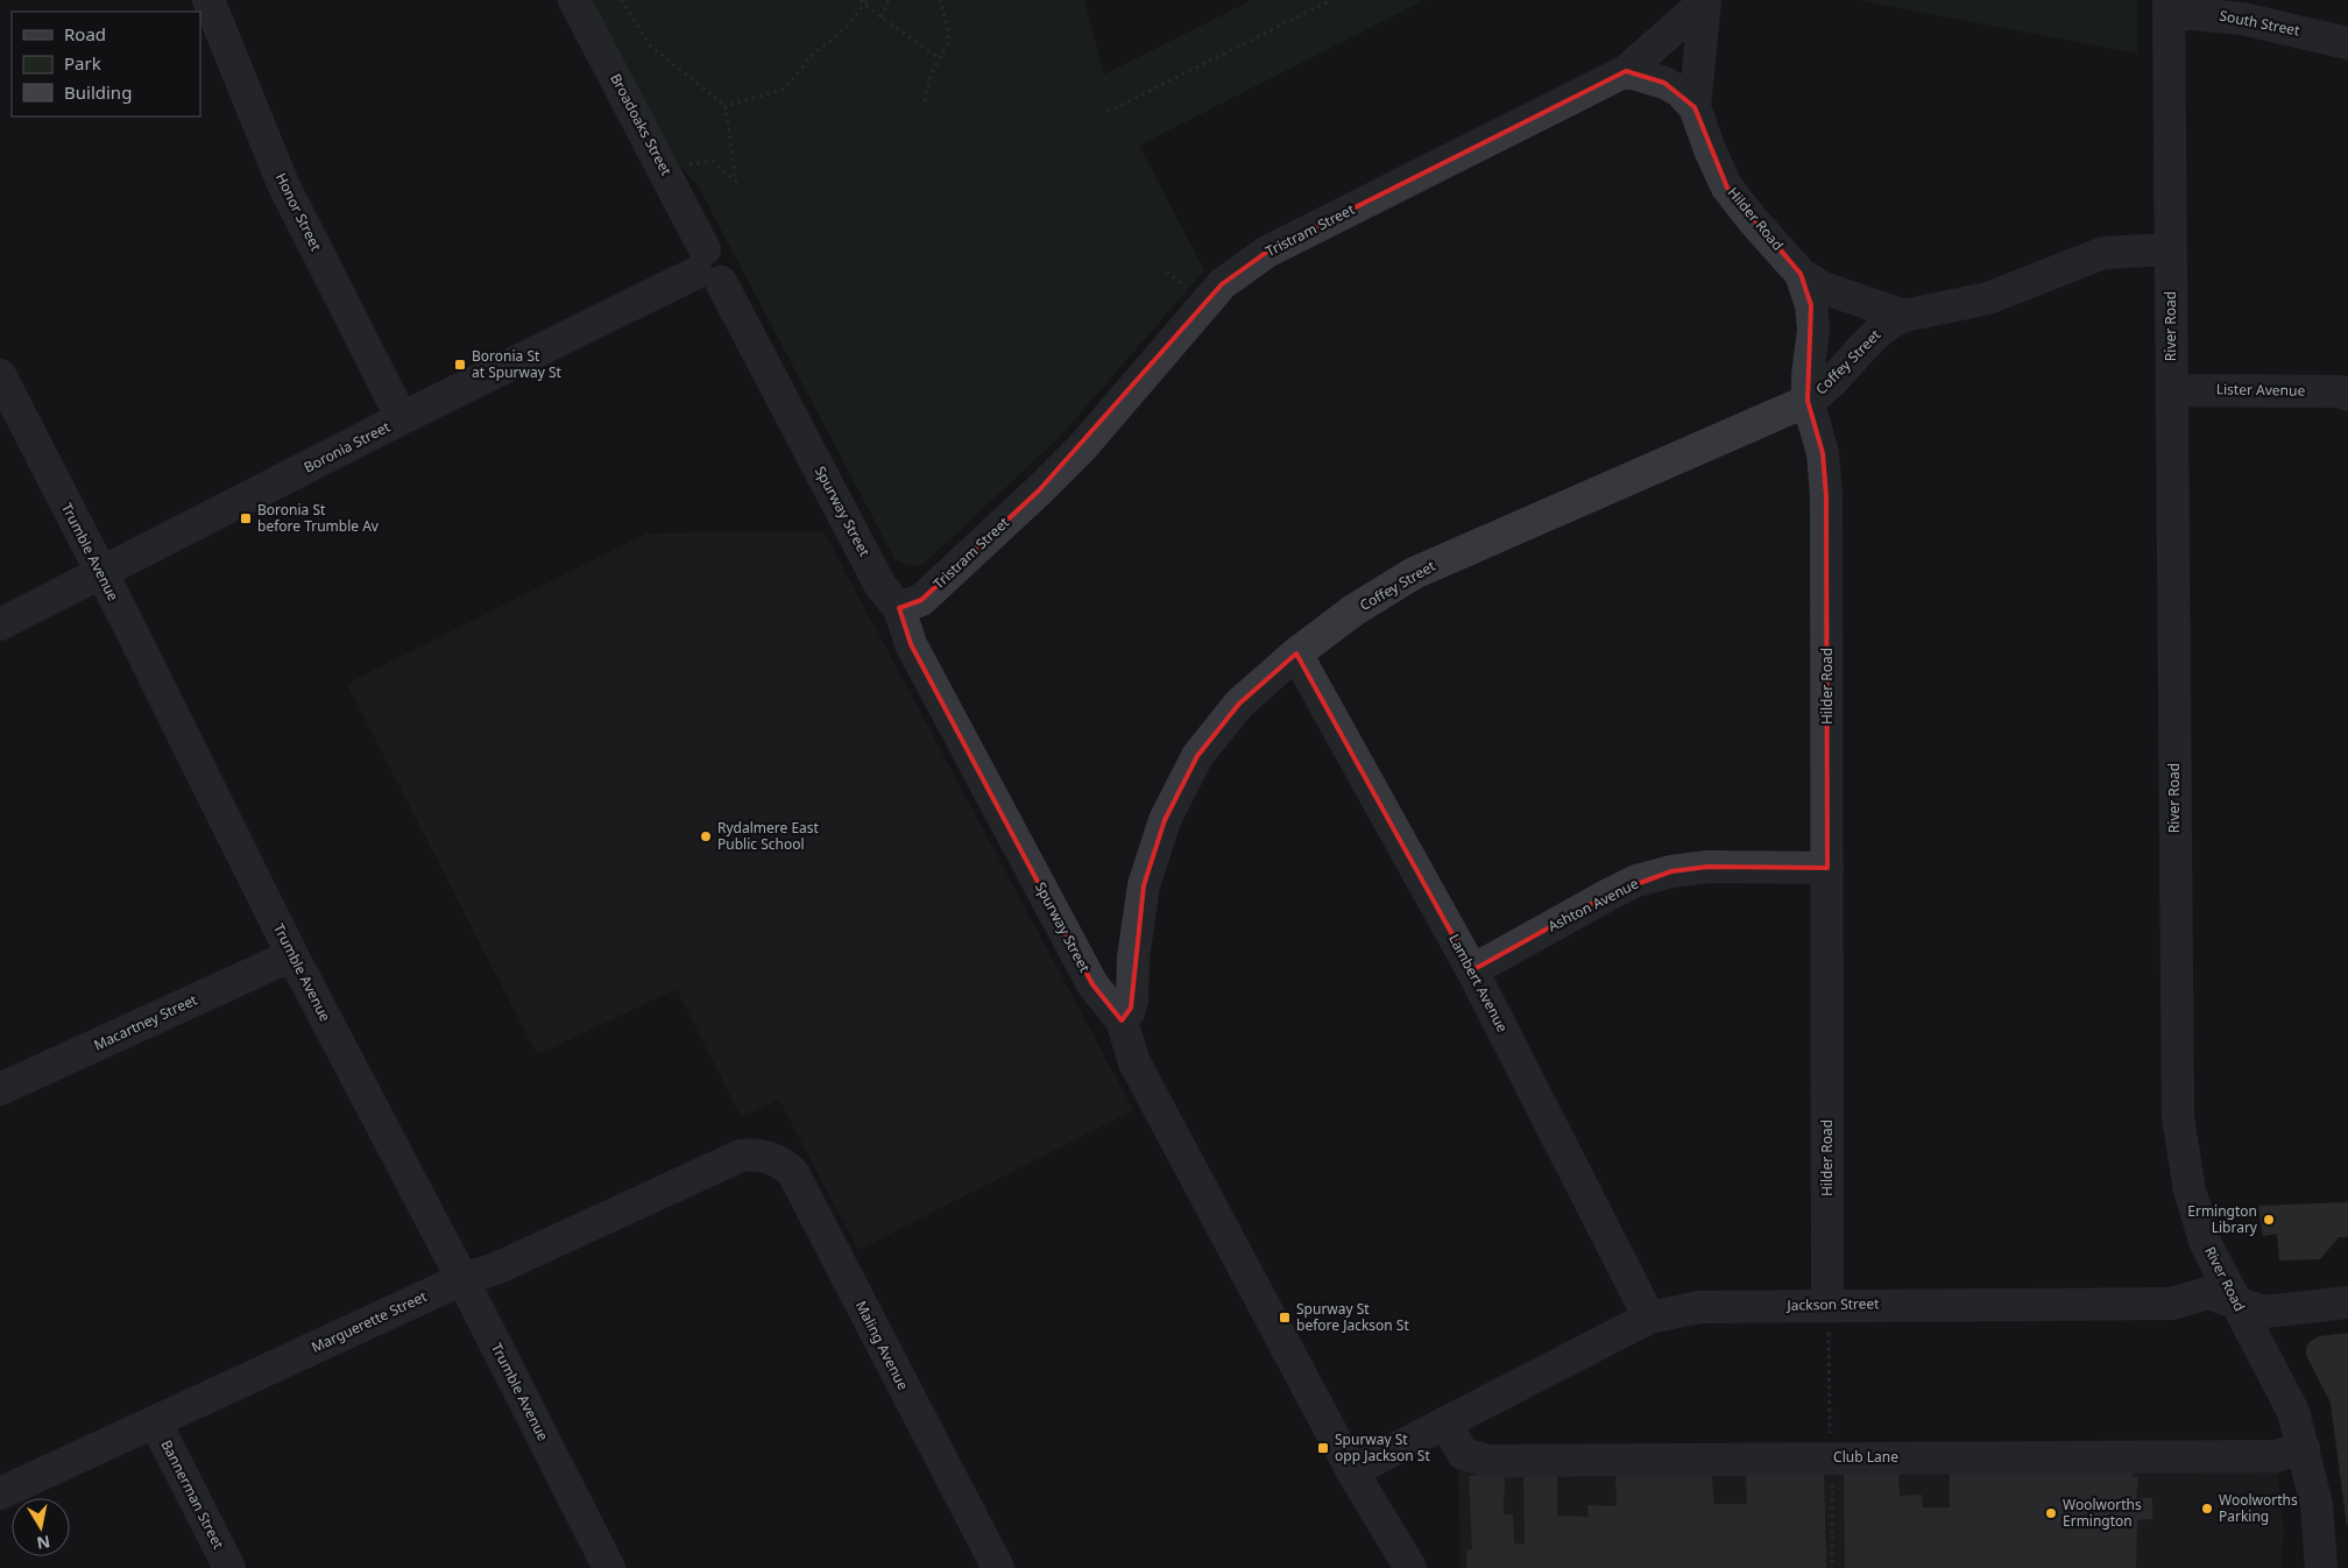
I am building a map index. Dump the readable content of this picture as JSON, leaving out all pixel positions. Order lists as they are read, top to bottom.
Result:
{
  "streets": {
    "street": [
      "South Street",
      "Broadoaks Street",
      "Honor Street",
      "Hilder Road",
      "Tristram Street",
      "River Road",
      "Coffey Street",
      "Lister Avenue",
      "Boronia Street",
      "Spurway Street",
      "Trumble Avenue",
      "Ashton Avenue",
      "Lambert Avenue",
      "Macartney Street",
      "Jackson Street",
      "Marguerette Street",
      "Maling Avenue",
      "Club Lane",
      "Bannerman Street"
    ]
  },
  "crossings": [
    ["South Street", "River Road"],
    ["Broadoaks Street", "Boronia Street"],
    ["Broadoaks Street", "Spurway Street"],
    ["Honor Street", "Boronia Street"],
    ["Hilder Road", "Tristram Street"],
    ["Hilder Road", "Coffey Street"],
    ["Hilder Road", "Ashton Avenue"],
    ["Hilder Road", "Jackson Street"],
    ["Tristram Street", "Spurway Street"],
    ["River Road", "Coffey Street"],
    ["River Road", "Lister Avenue"],
    ["River Road", "Jackson Street"],
    ["River Road", "Club Lane"],
    ["Coffey Street", "Spurway Street"],
    ["Coffey Street", "Lambert Avenue"],
    ["Boronia Street", "Spurway Street"],
    ["Boronia Street", "Trumble Avenue"],
    ["Spurway Street", "Jackson Street"],
    ["Trumble Avenue", "Macartney Street"],
    ["Trumble Avenue", "Marguerette Street"],
    ["Ashton Avenue", "Lambert Avenue"],
    ["Lambert Avenue", "Jackson Street"],
    ["Jackson Street", "Club Lane"],
    ["Marguerette Street", "Maling Avenue"],
    ["Marguerette Street", "Bannerman Street"]
  ],
  "places": {
    "transit": [
      "Boronia St at Spurway St",
      "Boronia St before Trumble Av",
      "Spurway St before Jackson St",
      "Spurway St opp Jackson St"
    ],
    "other": [
      "Rydalmere East Public School",
      "Ermington Library",
      "Woolworths Parking",
      "Woolworths Ermington"
    ]
  },
  "legend": ["Road", "Park", "Building"],
  "north": "bottom"
}
